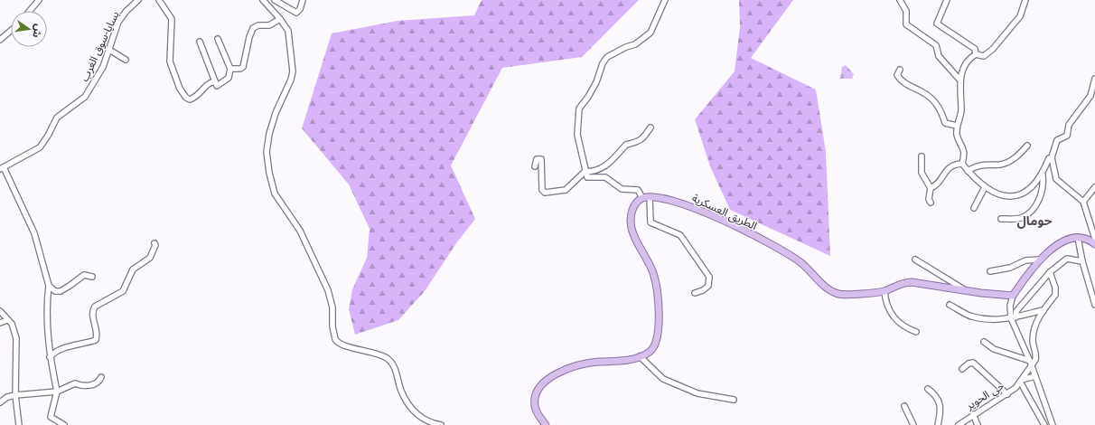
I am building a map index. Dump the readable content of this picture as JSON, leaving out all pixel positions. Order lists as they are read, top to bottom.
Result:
{
  "streets": {
    "main road": ["الطريق العسكرية"],
    "street": ["بسايا-سوق الغرب", "حي الحوير"]
  },
  "districts": ["حومال"],
  "north": "right"
}
